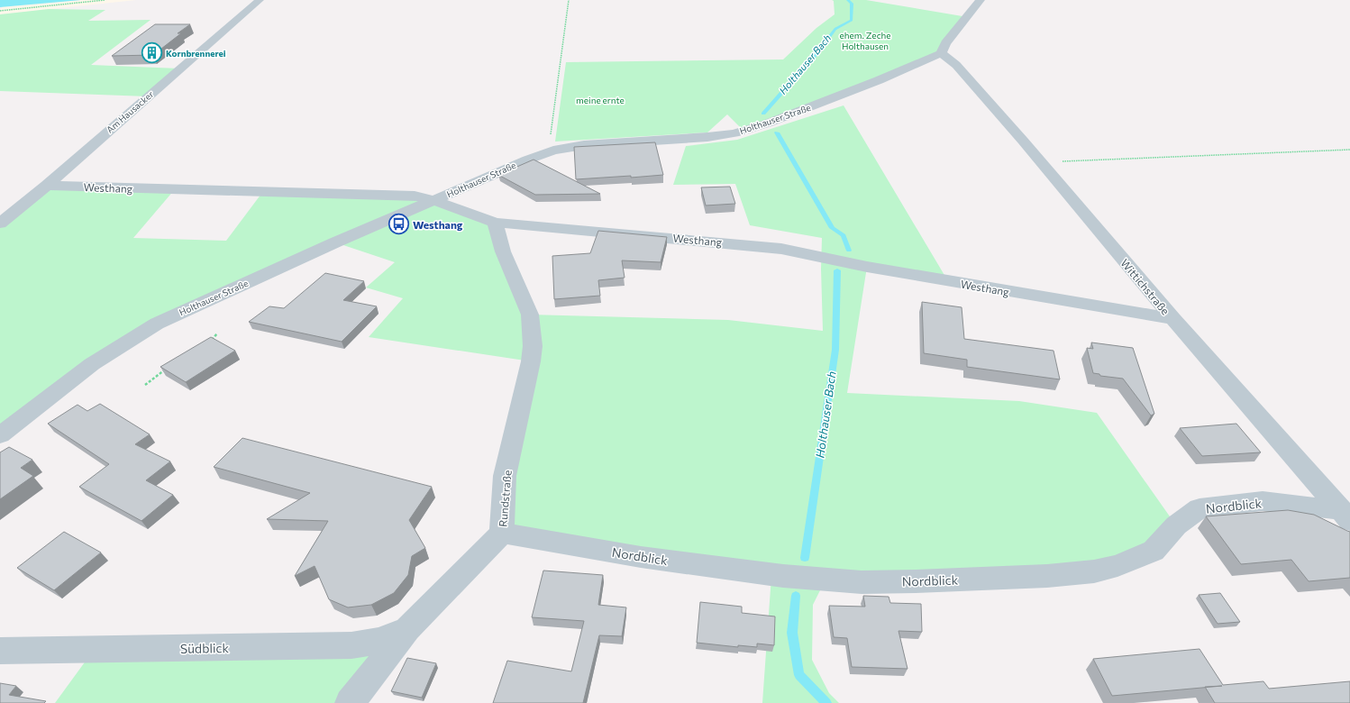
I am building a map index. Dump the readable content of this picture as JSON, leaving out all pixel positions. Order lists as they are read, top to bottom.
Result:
{
  "streets": {
    "street": [
      "Am Hausacker",
      "Holthauser Straße",
      "Westhang",
      "Wittichstraße",
      "Rundstraße",
      "Nordblick",
      "Südblick"
    ]
  },
  "crossings": [
    ["Am Hausacker", "Westhang"],
    ["Holthauser Straße", "Westhang"],
    ["Holthauser Straße", "Wittichstraße"],
    ["Westhang", "Wittichstraße"],
    ["Westhang", "Rundstraße"],
    ["Wittichstraße", "Nordblick"],
    ["Rundstraße", "Nordblick"],
    ["Rundstraße", "Südblick"]
  ],
  "water": ["Holthauser Bach"],
  "parks": ["ehem. Zeche Holthausen", "meine ernte"],
  "places": {
    "building": ["Kornbrennerei"],
    "bus stop": ["Westhang"]
  }
}
